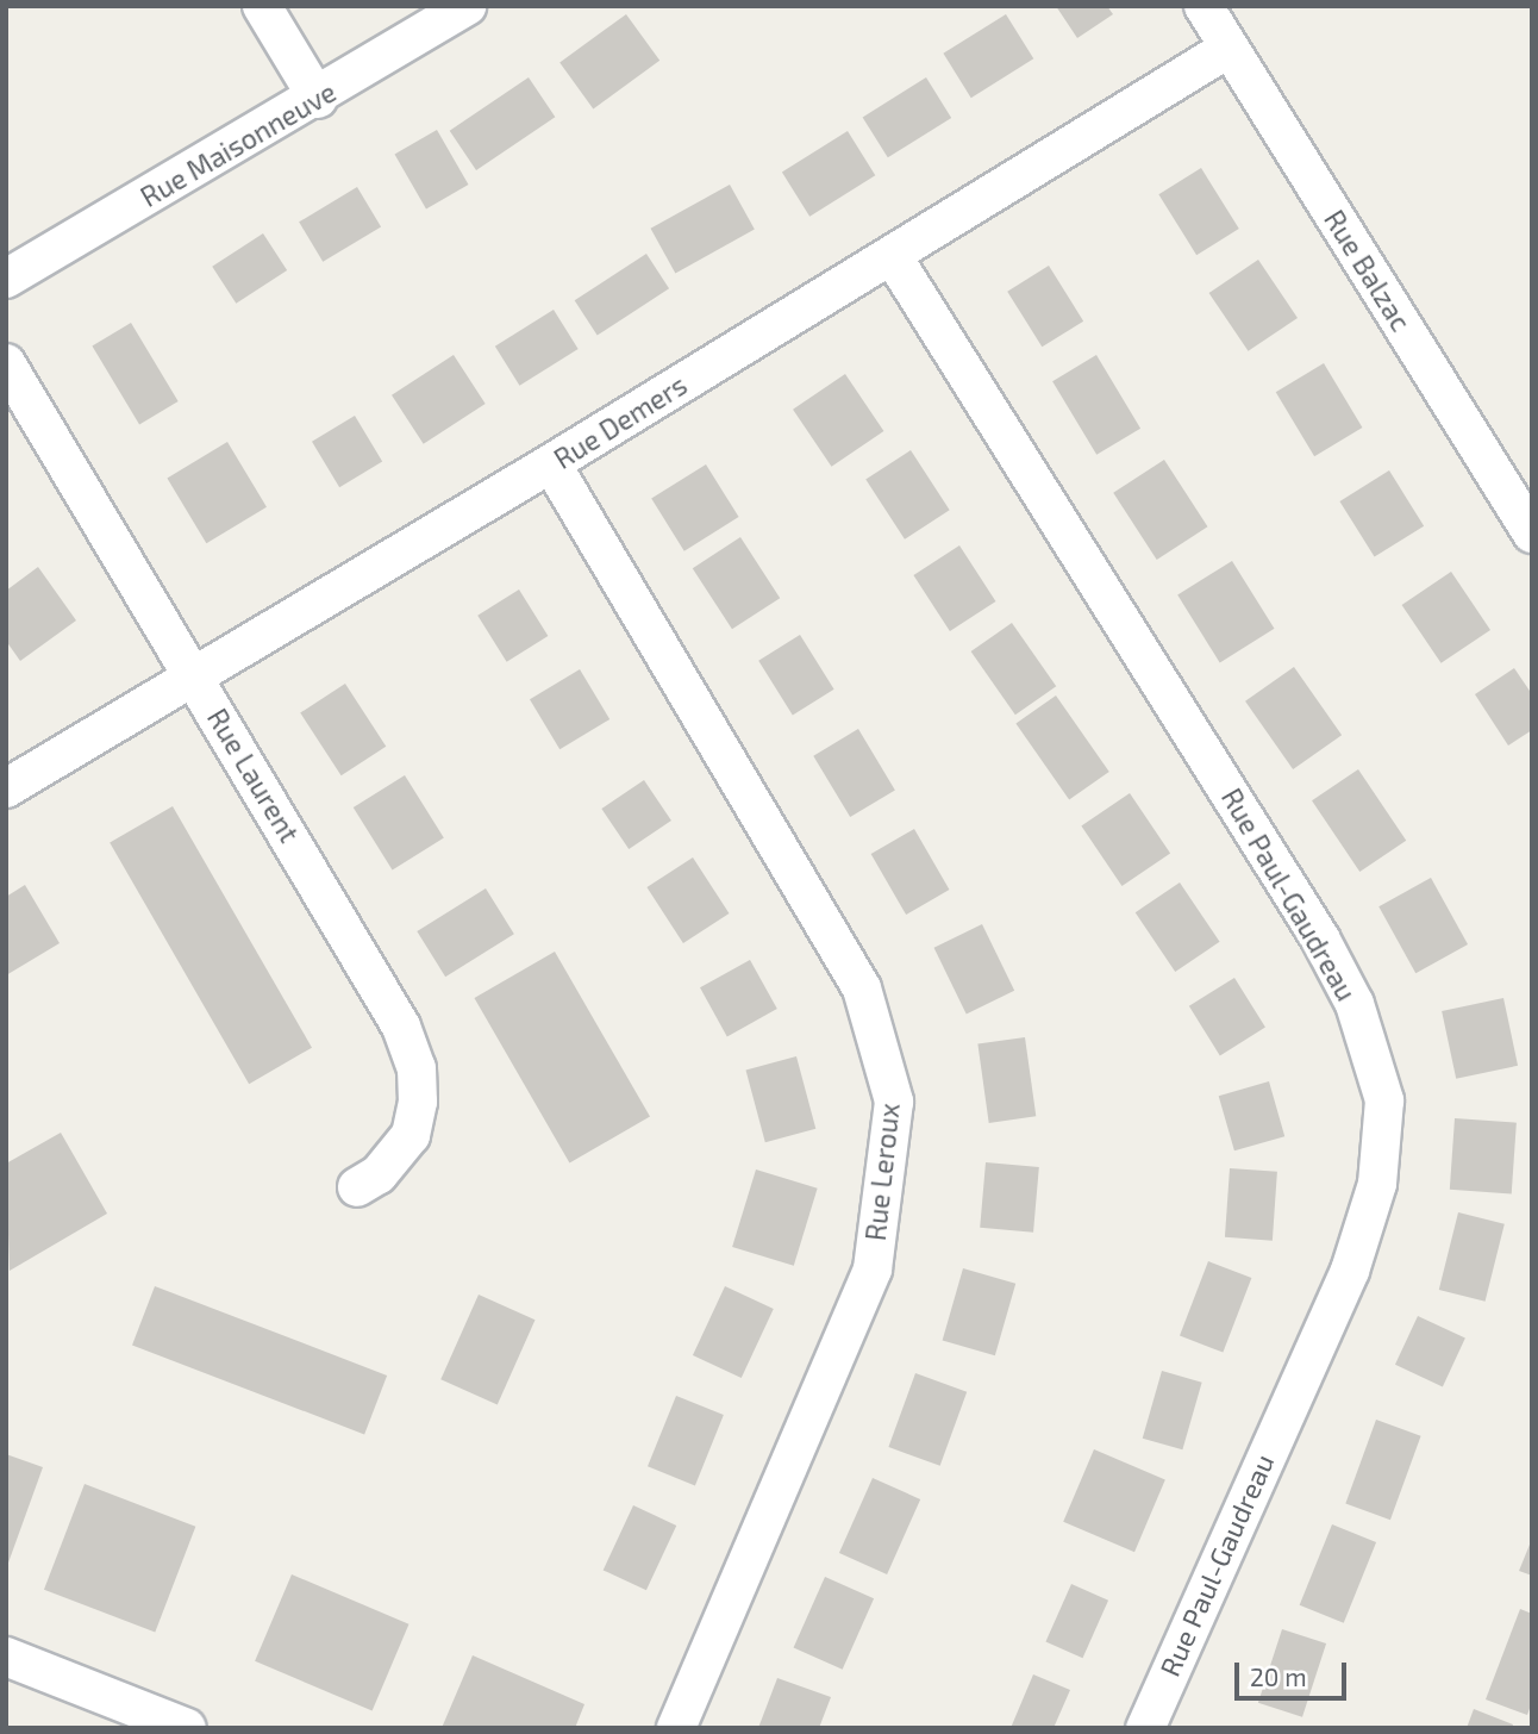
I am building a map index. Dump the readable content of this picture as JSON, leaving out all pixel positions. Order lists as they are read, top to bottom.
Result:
{
  "streets": {
    "street": [
      "Rue Maisonneuve",
      "Rue Balzac",
      "Rue Demers",
      "Rue Laurent",
      "Rue Paul-Gaudreau",
      "Rue Leroux"
    ]
  },
  "crossings": [
    ["Rue Balzac", "Rue Demers"],
    ["Rue Demers", "Rue Laurent"],
    ["Rue Demers", "Rue Paul-Gaudreau"],
    ["Rue Demers", "Rue Leroux"]
  ],
  "scale_bar": "20 m"
}
